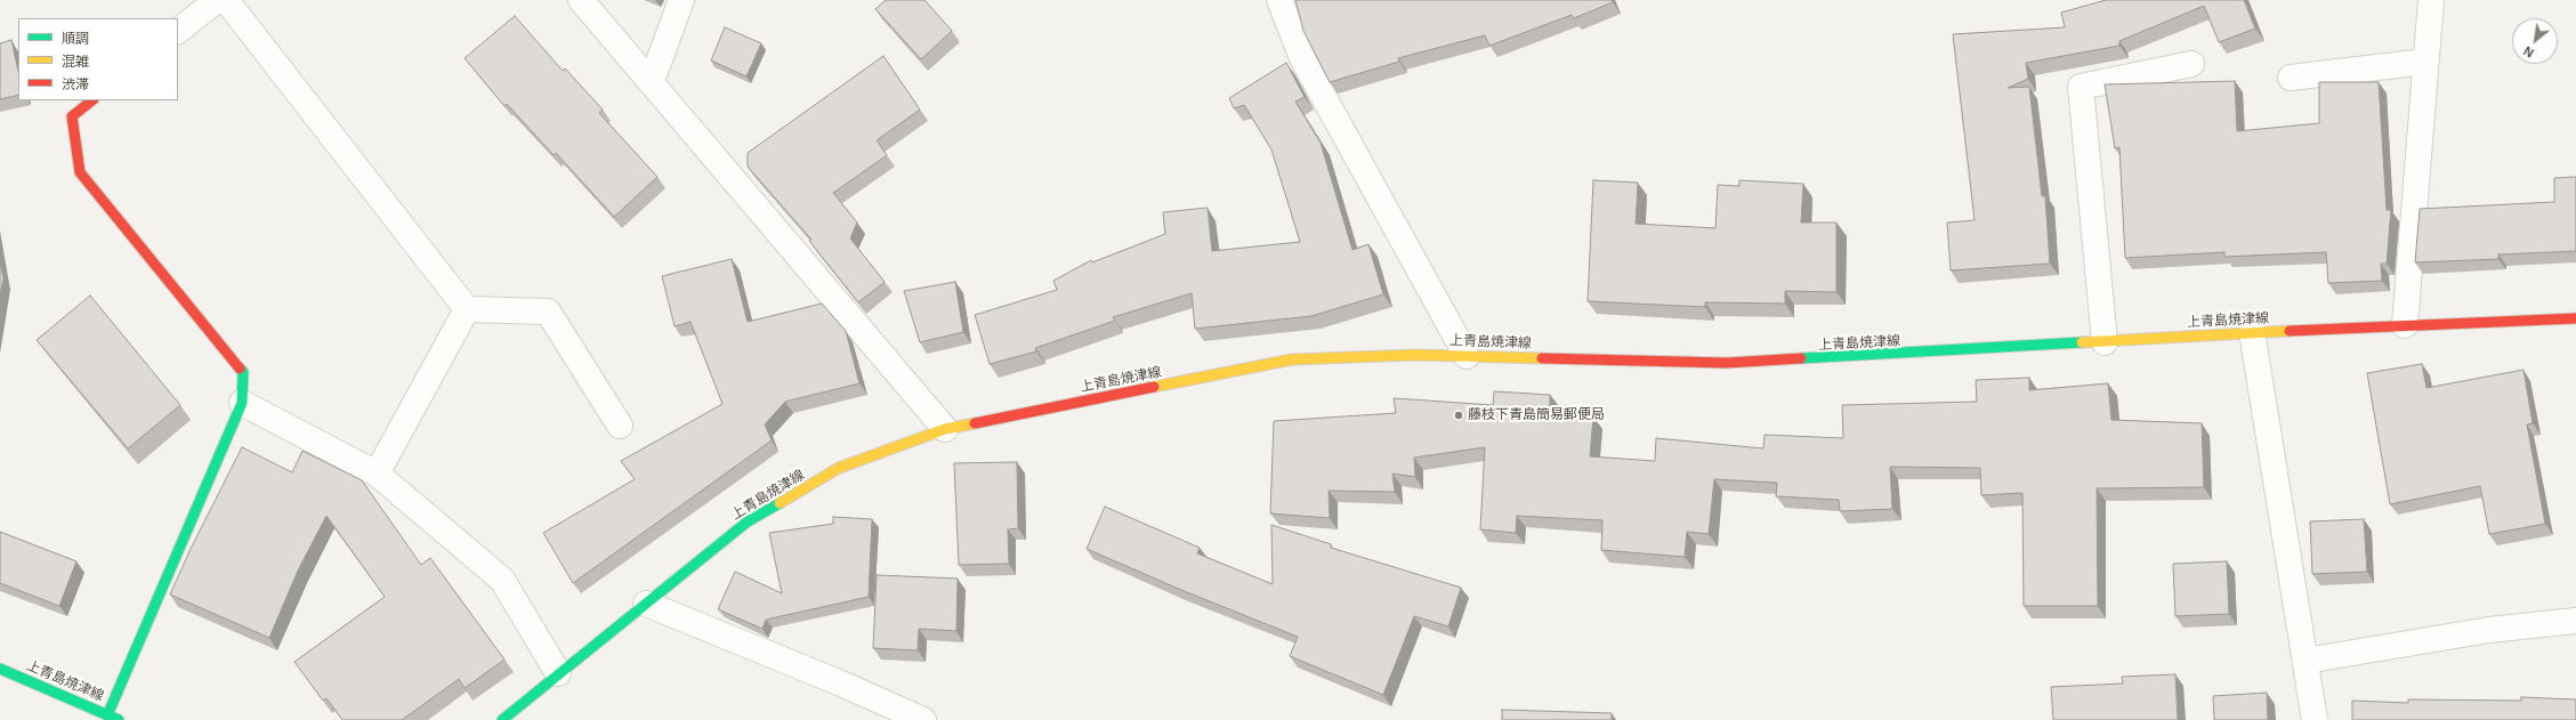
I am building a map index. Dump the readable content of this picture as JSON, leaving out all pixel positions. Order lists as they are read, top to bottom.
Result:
{
  "streets": {
    "main road": ["上青島焼津線"]
  },
  "places": ["藤枝下青島簡易郵便局"],
  "legend": ["順調", "混雑", "渋滞"],
  "north": "bottom left"
}
